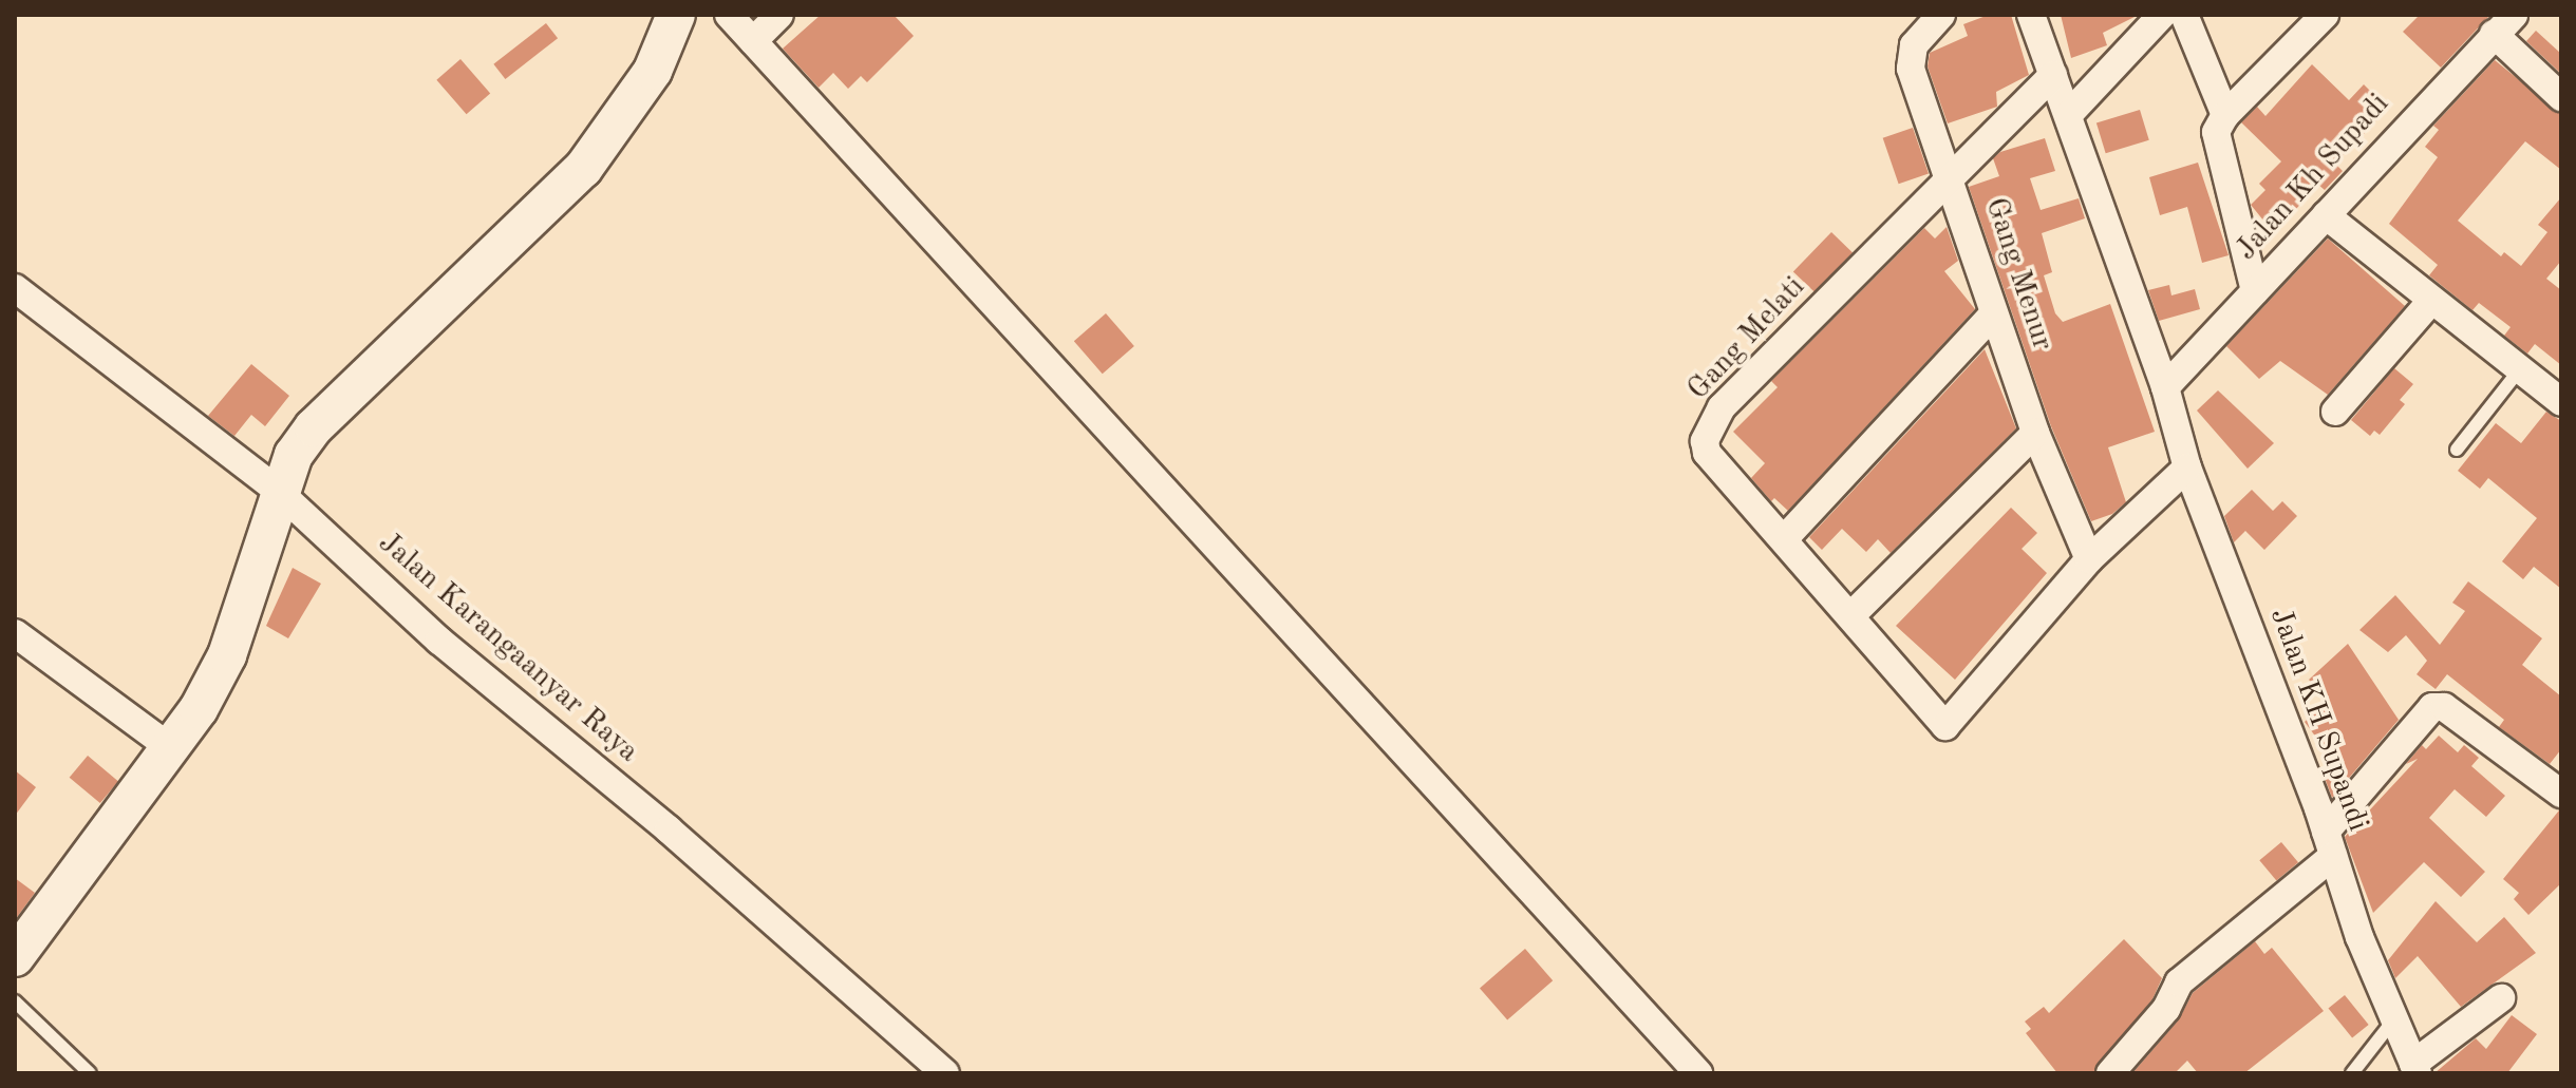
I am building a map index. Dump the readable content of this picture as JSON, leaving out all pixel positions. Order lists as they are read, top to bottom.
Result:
{
  "streets": {
    "street": [
      "Jalan Kh Supadi",
      "Gang Menur",
      "Gang Melati",
      "Jalan Karangaanyar Raya",
      "Jalan KH Supandi"
    ]
  },
  "crossings": [
    ["Jalan Kh Supadi", "Jalan KH Supandi"],
    ["Gang Menur", "Gang Melati"],
    ["Gang Melati", "Jalan KH Supandi"]
  ]
}
